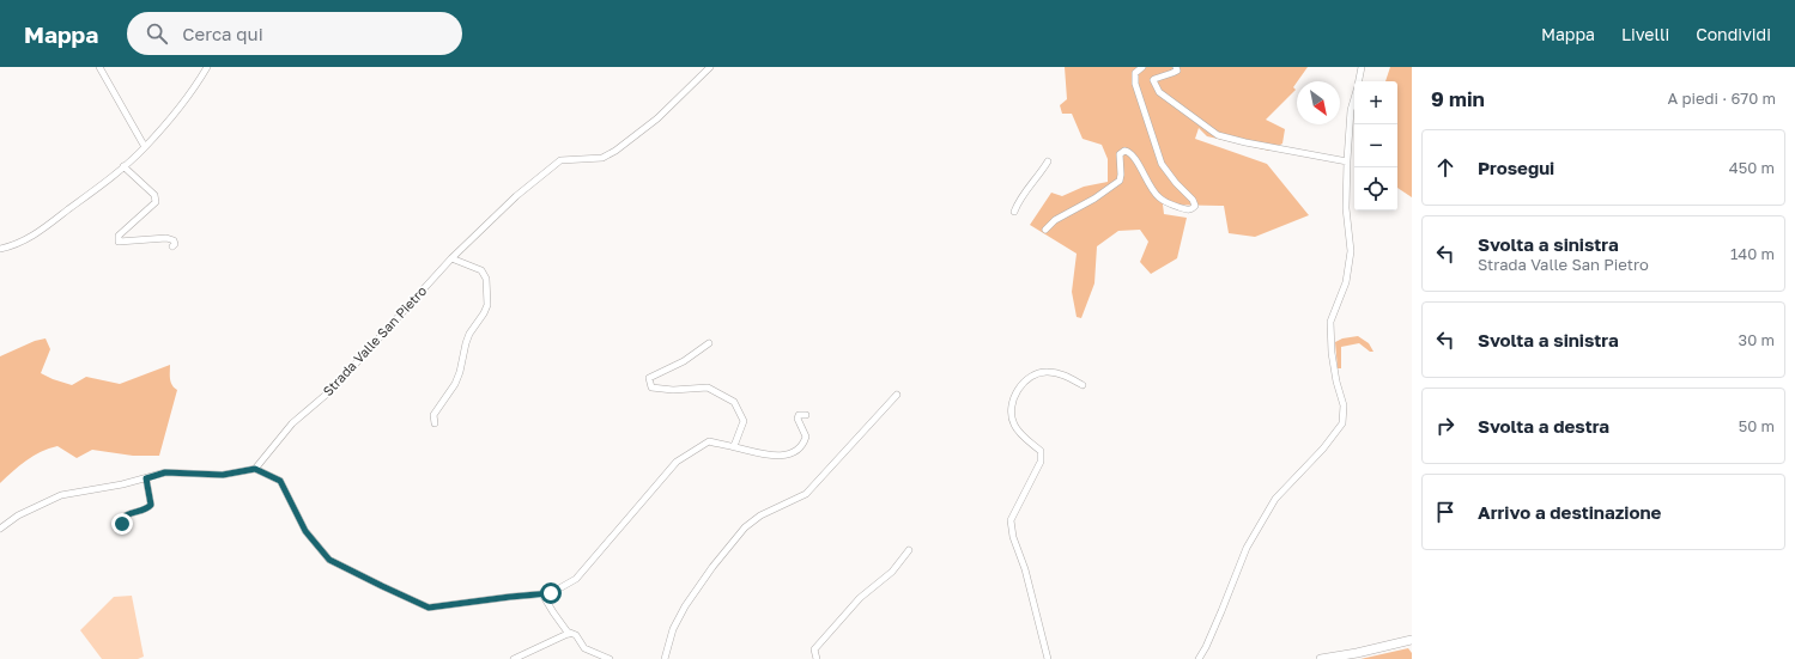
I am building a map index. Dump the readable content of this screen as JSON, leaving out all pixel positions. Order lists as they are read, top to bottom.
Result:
{
  "streets": {
    "street": ["Strada Valle San Pietro"]
  },
  "north": "bottom right",
  "page": {
    "header": "Mappa",
    "search": "Cerca qui",
    "nav": ["Mappa", "Livelli", "Condividi"],
    "heading": ["9 min", "A piedi · 670 m"],
    "map_buttons": ["+", "−"],
    "list": [
      ["Prosegui", "450 m"],
      ["Svolta a sinistra", "Strada Valle San Pietro", "140 m"],
      ["Svolta a sinistra", "30 m"],
      ["Svolta a destra", "50 m"],
      "Arrivo a destinazione"
    ]
  }
}
